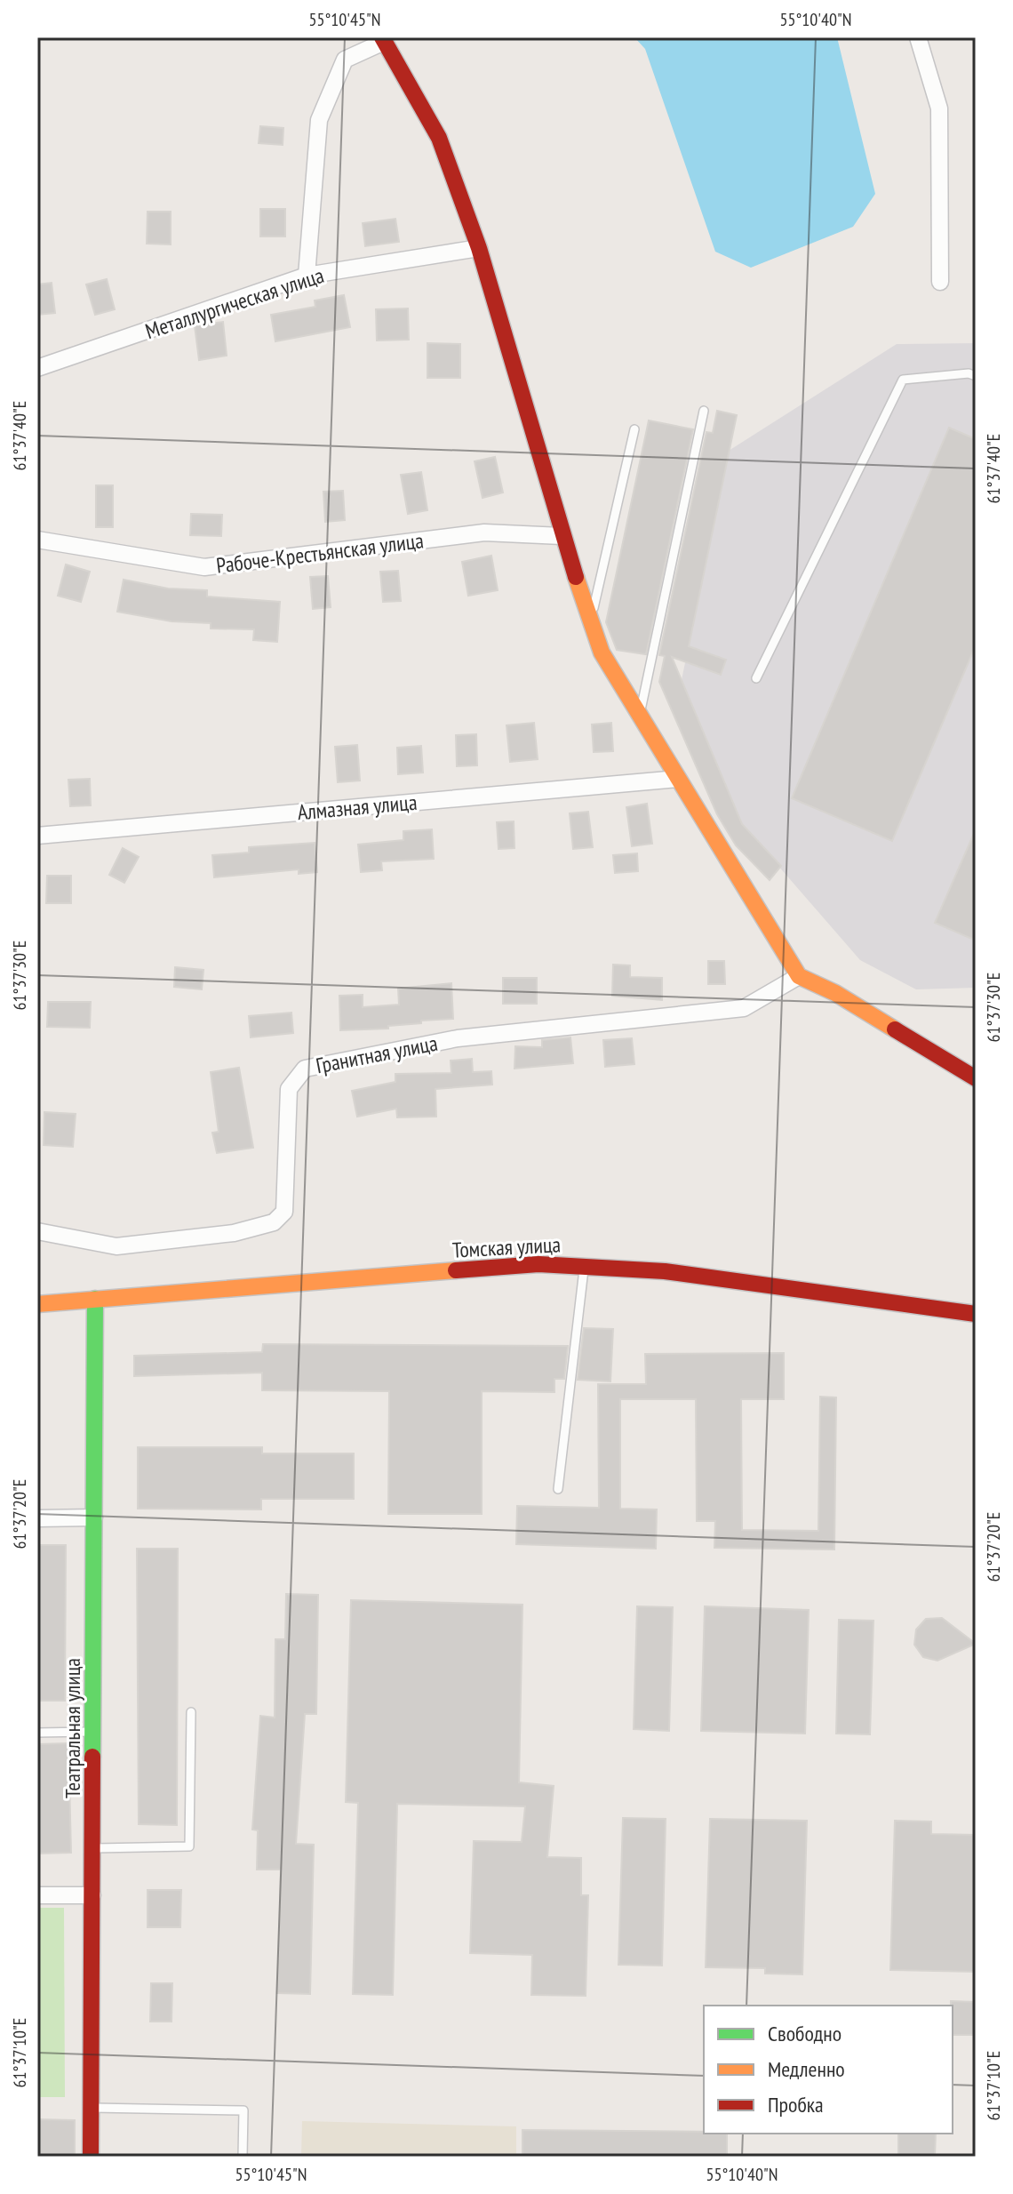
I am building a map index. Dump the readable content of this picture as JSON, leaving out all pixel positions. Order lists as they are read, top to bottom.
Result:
{
  "streets": {
    "street": [
      "Металлургическая улица",
      "Рабоче-Крестьянская улица",
      "Алмазная улица",
      "Гранитная улица",
      "Томская улица",
      "Театральная улица"
    ]
  },
  "crossings": [
    ["Томская улица", "Театральная улица"]
  ],
  "legend": ["Свободно", "Медленно", "Пробка"],
  "coordinates": [
    "55°10'45\"N",
    "55°10'40\"N",
    "61°37'40\"E",
    "61°37'30\"E",
    "61°37'20\"E",
    "61°37'10\"E"
  ]
}
